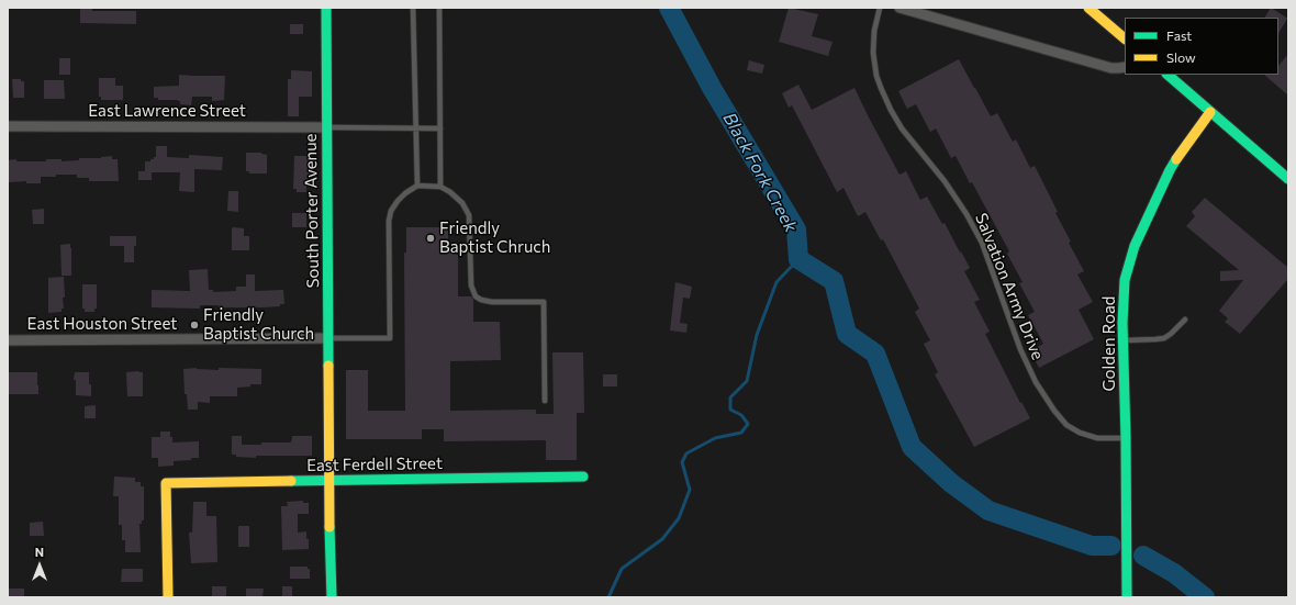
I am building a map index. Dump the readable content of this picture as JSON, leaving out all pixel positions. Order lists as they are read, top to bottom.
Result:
{
  "streets": {
    "street": [
      "East Lawrence Street",
      "South Porter Avenue",
      "East Houston Street",
      "Golden Road",
      "East Ferdell Street"
    ],
    "lane": ["Salvation Army Drive"]
  },
  "crossings": [
    ["East Lawrence Street", "South Porter Avenue"],
    ["South Porter Avenue", "East Houston Street"],
    ["South Porter Avenue", "East Ferdell Street"],
    ["Salvation Army Drive", "Golden Road"]
  ],
  "water": ["Black Fork Creek"],
  "places": ["Friendly Baptist Chruch", "Friendly Baptist Church"],
  "legend": ["Fast", "Slow"],
  "north": "top"
}
